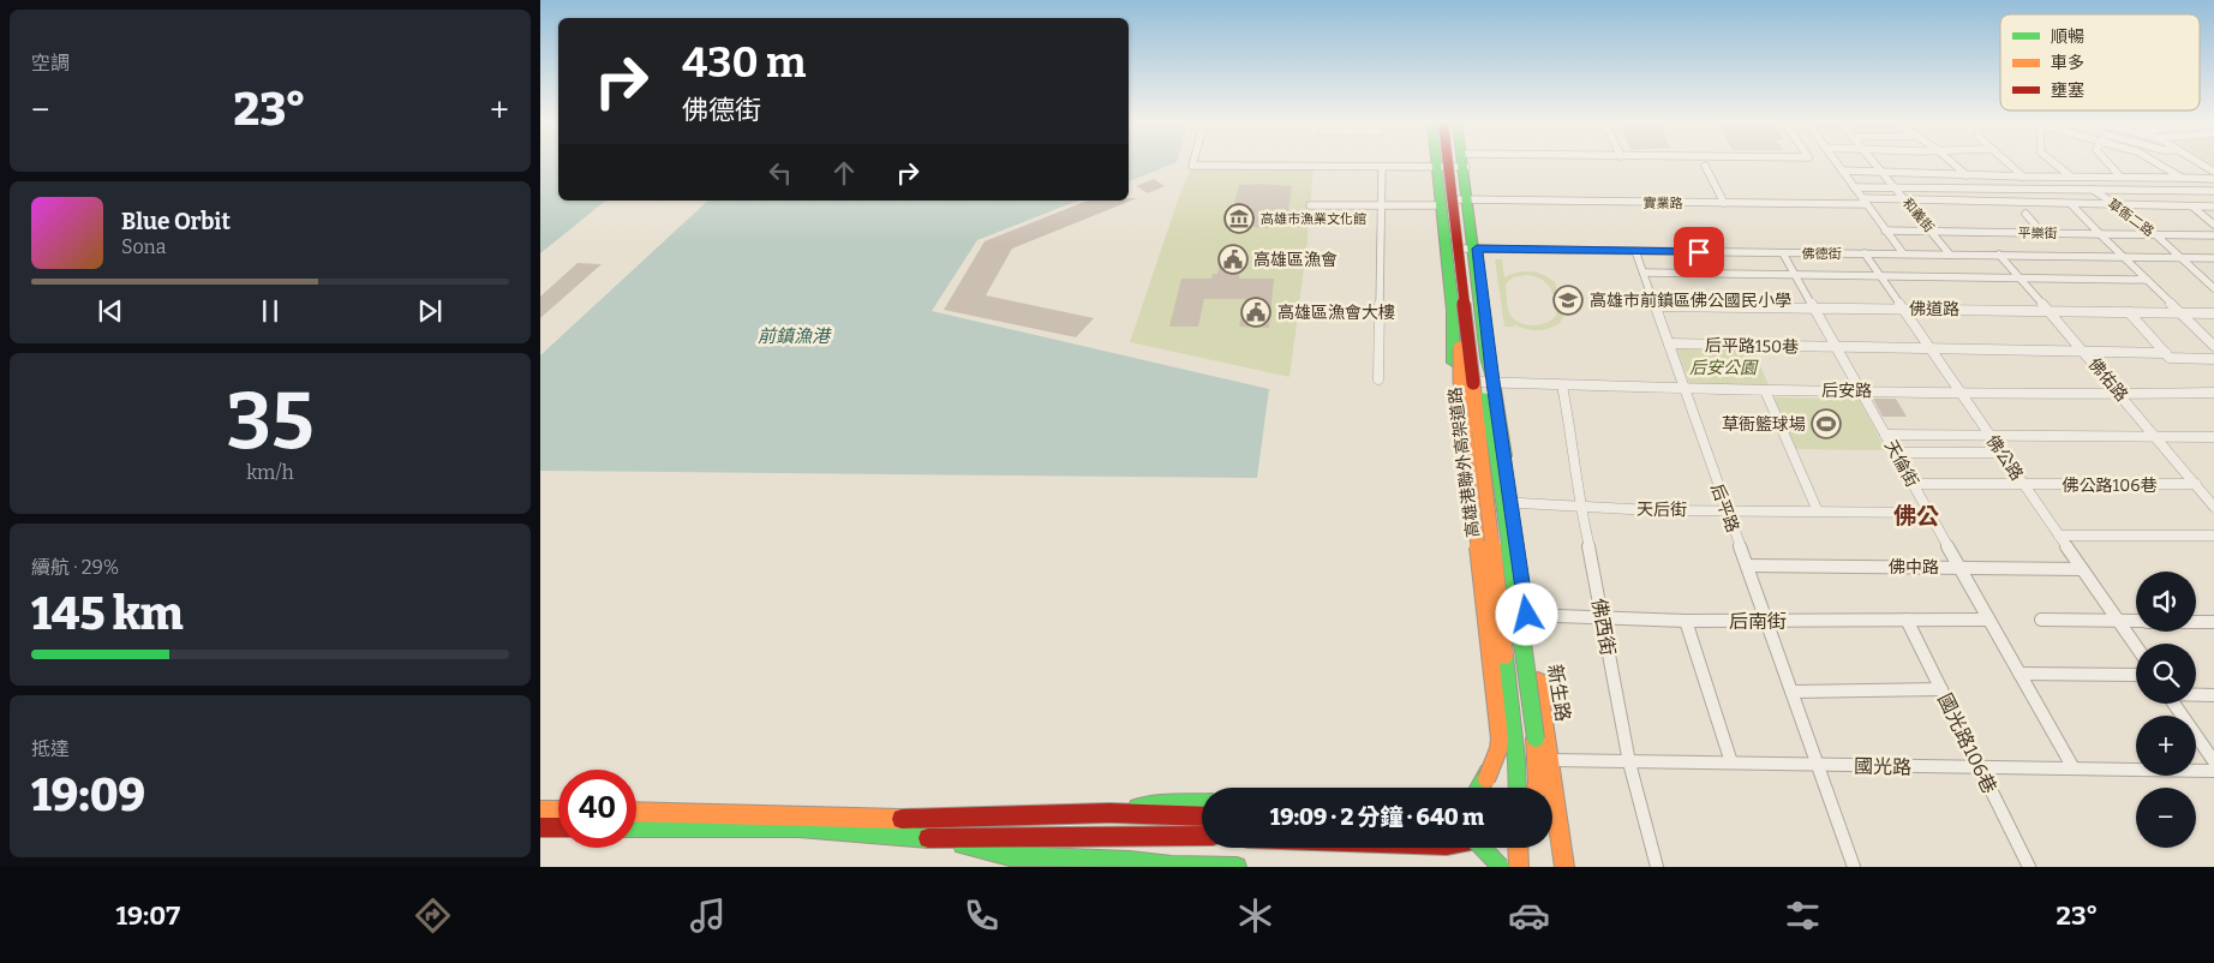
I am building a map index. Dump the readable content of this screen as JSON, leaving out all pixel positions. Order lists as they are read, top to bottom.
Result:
{
  "streets": {
    "main road": ["高雄港聯外高架道路", "新生路"],
    "street": [
      "實業路",
      "和義街",
      "草衙二路",
      "平樂街",
      "佛德街",
      "佛道路",
      "后平路150巷",
      "佛佑路",
      "后安路",
      "佛公路",
      "天倫街",
      "佛公路106巷",
      "后平路",
      "天后街",
      "佛中路",
      "后南街",
      "佛西街",
      "國光路106巷",
      "國光路"
    ]
  },
  "crossings": [
    ["實業路", "和義街"],
    ["實業路", "草衙二路"],
    ["實業路", "平樂街"],
    ["實業路", "新生路"],
    ["和義街", "平樂街"],
    ["和義街", "佛德街"],
    ["草衙二路", "佛德街"],
    ["佛德街", "佛佑路"],
    ["佛德街", "佛公路"],
    ["佛德街", "天倫街"],
    ["佛德街", "后平路"],
    ["佛德街", "新生路"],
    ["佛道路", "佛佑路"],
    ["佛道路", "佛公路"],
    ["佛道路", "天倫街"],
    ["佛道路", "后平路"],
    ["后平路150巷", "佛佑路"],
    ["后平路150巷", "佛公路"],
    ["后平路150巷", "天倫街"],
    ["后平路150巷", "后平路"],
    ["佛佑路", "后安路"],
    ["佛佑路", "佛公路106巷"],
    ["后安路", "佛公路"],
    ["后安路", "天倫街"],
    ["后安路", "后平路"],
    ["后安路", "佛西街"],
    ["后安路", "新生路"],
    ["佛公路", "佛公路106巷"],
    ["佛公路", "佛中路"],
    ["天倫街", "佛公路106巷"],
    ["天倫街", "天后街"],
    ["天倫街", "佛中路"],
    ["天倫街", "后南街"],
    ["天倫街", "國光路"],
    ["后平路", "天后街"],
    ["后平路", "佛中路"],
    ["后平路", "后南街"],
    ["后平路", "國光路"],
    ["天后街", "佛西街"],
    ["天后街", "新生路"],
    ["后南街", "佛西街"],
    ["后南街", "新生路"],
    ["后南街", "國光路106巷"],
    ["佛西街", "國光路"],
    ["新生路", "國光路"],
    ["國光路106巷", "國光路"]
  ],
  "districts": ["佛公"],
  "water": ["前鎮漁港"],
  "parks": ["后安公園"],
  "places": {
    "museum": ["高雄市漁業文化館"],
    "public building": ["高雄區漁會", "高雄區漁會大樓"],
    "school or university": ["高雄市前鎮區佛公國民小學"],
    "sports": ["草衙籃球場"]
  },
  "legend": ["順暢", "車多", "壅塞"],
  "page": {
    "tile": [
      "空調",
      ["35", "km/h"],
      ["續航 · 29%", "145 km"],
      ["抵達", "19:09"]
    ],
    "turn": ["430 m", "佛德街"],
    "heat": ["−", "23°", "+"],
    "song": ["Blue Orbit", "Sona"],
    "map_buttons": ["+", "−"],
    "limit": "40",
    "trip": "19:09 · 2 分鐘 · 640 m",
    "tabs": ["19:07", "23°"]
  }
}
